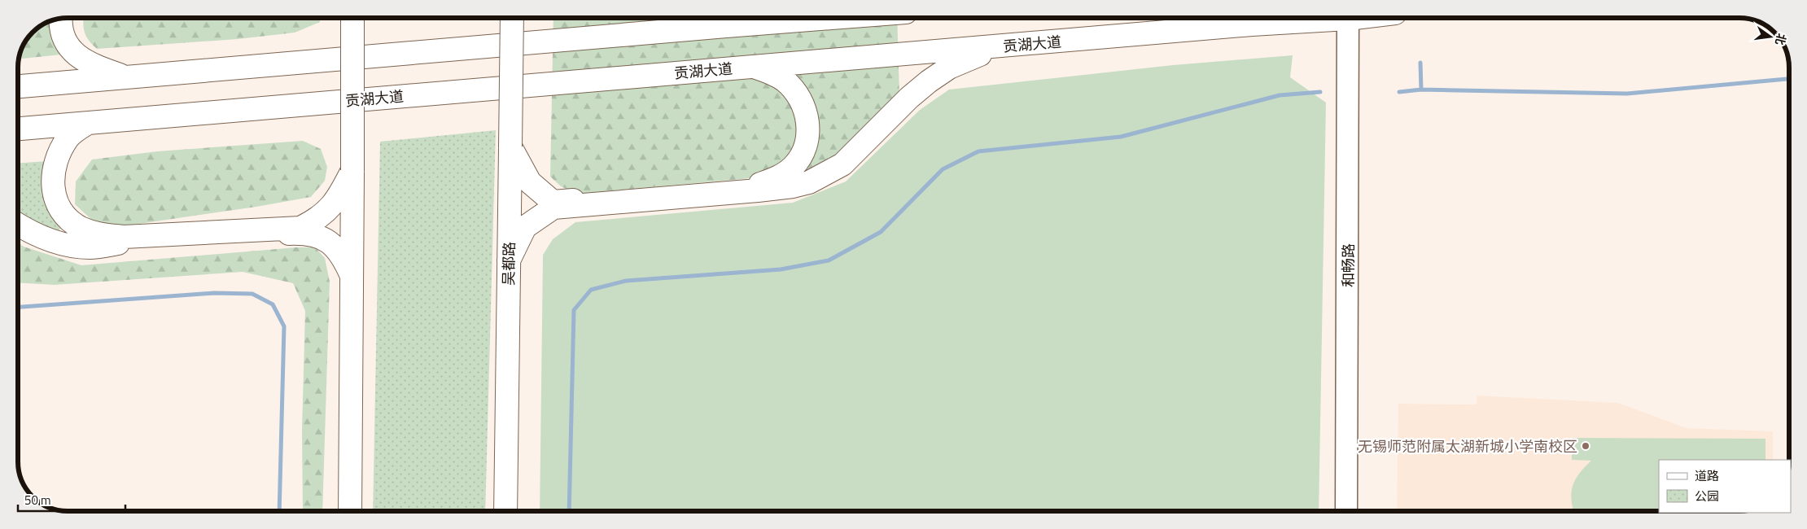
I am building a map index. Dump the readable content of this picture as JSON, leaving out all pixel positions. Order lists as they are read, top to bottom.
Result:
{
  "streets": {
    "main road": ["贡湖大道", "吴都路"],
    "street": ["和畅路"]
  },
  "places": ["无锡师范附属太湖新城小学南校区"],
  "legend": ["道路", "公园"],
  "scale_bar": "50 m",
  "north": "right"
}
